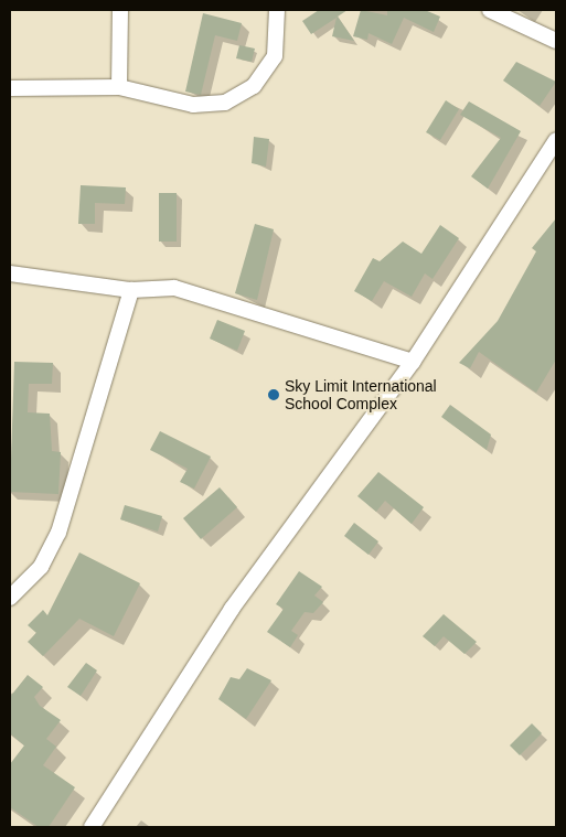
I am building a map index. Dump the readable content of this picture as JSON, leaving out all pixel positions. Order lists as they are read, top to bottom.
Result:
{
  "places": ["Sky Limit International School Complex"]
}
